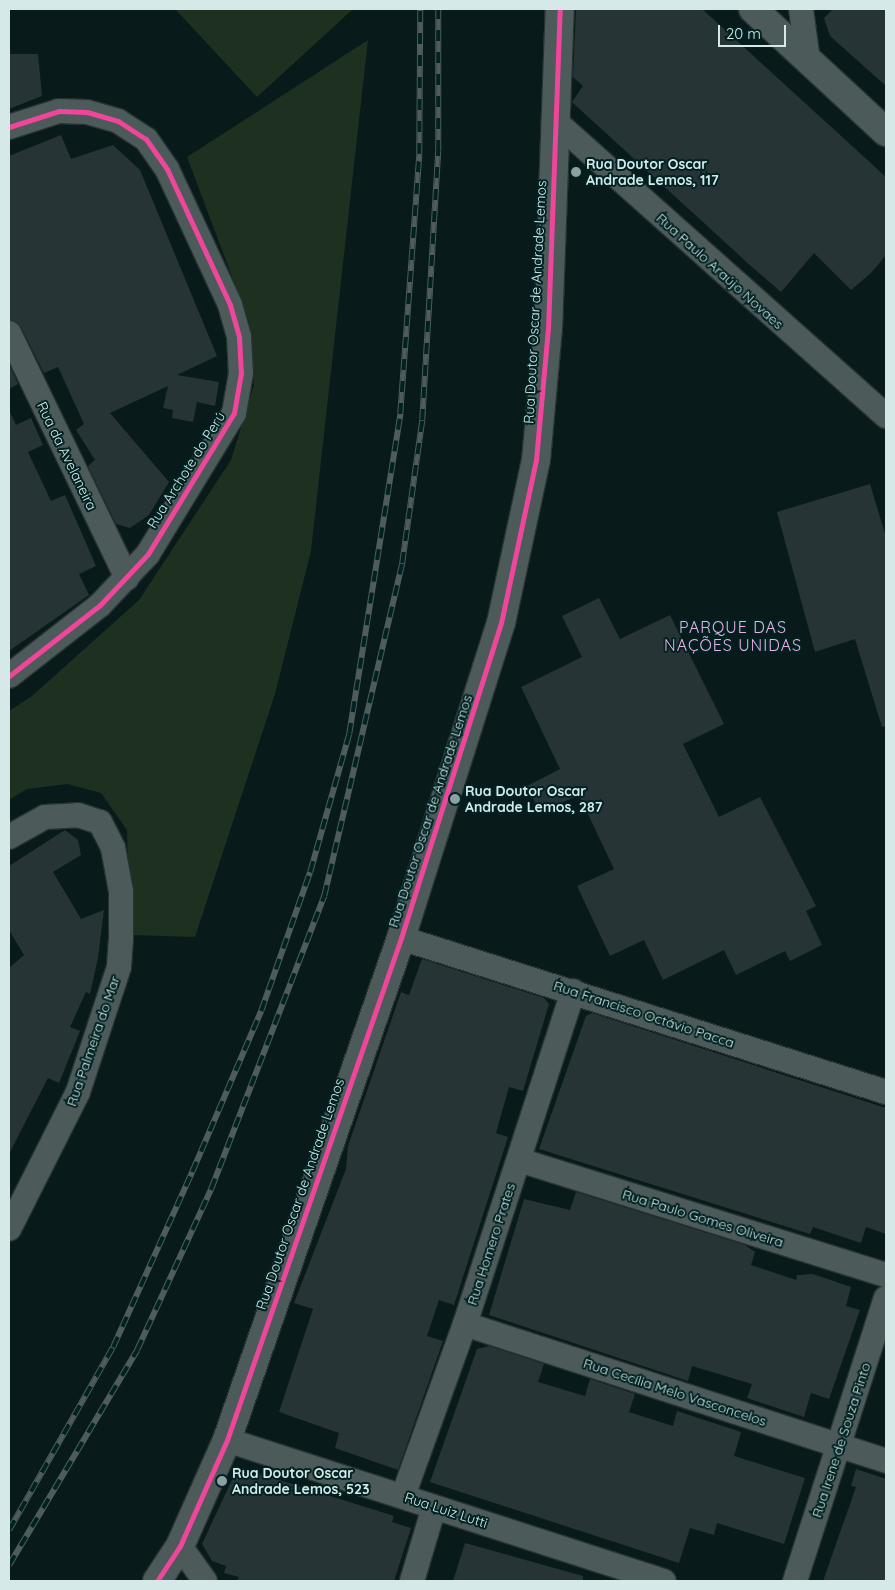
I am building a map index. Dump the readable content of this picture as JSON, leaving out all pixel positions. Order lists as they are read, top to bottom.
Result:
{
  "streets": {
    "street": [
      "Rua Paulo Araújo Novaes",
      "Rua Doutor Oscar de Andrade Lemos",
      "Rua da Avelaneira",
      "Rua Archote do Perú",
      "Rua Francisco Octávio Pacca",
      "Rua Palmeira do Mar",
      "Rua Paulo Gomes Oliveira",
      "Rua Homero Prates",
      "Rua Cecília Melo Vasconcelos",
      "Rua Irene de Souza Pinto",
      "Rua Luiz Lutti"
    ]
  },
  "crossings": [
    ["Rua Paulo Araújo Novaes", "Rua Doutor Oscar de Andrade Lemos"],
    ["Rua Doutor Oscar de Andrade Lemos", "Rua Francisco Octávio Pacca"],
    ["Rua Doutor Oscar de Andrade Lemos", "Rua Luiz Lutti"],
    ["Rua da Avelaneira", "Rua Archote do Perú"],
    ["Rua Francisco Octávio Pacca", "Rua Homero Prates"],
    ["Rua Paulo Gomes Oliveira", "Rua Homero Prates"],
    ["Rua Homero Prates", "Rua Cecília Melo Vasconcelos"],
    ["Rua Homero Prates", "Rua Luiz Lutti"],
    ["Rua Cecília Melo Vasconcelos", "Rua Irene de Souza Pinto"]
  ],
  "districts": ["PARQUE DAS NAÇÕES UNIDAS"],
  "places": ["Rua Doutor Oscar Andrade Lemos, 117", "Rua Doutor Oscar Andrade Lemos, 287", "Rua Doutor Oscar Andrade Lemos, 523"],
  "scale_bar": "20 m"
}
